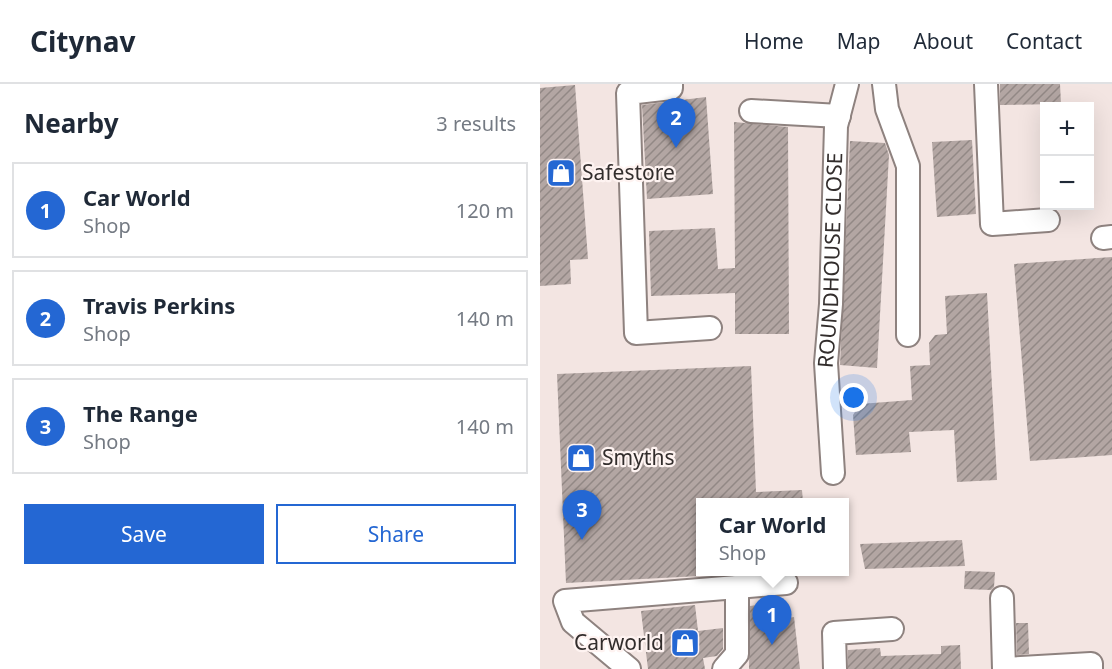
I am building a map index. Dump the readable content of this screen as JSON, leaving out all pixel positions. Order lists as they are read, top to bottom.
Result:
{
  "streets": {
    "lane": ["ROUNDHOUSE CLOSE"]
  },
  "places": {
    "shop": ["Safestore", "Smyths", "Carworld"]
  },
  "page": {
    "header": "Citynav",
    "nav": [
      "Home",
      "Map",
      "About",
      "Contact"
    ],
    "heading": ["Nearby", "3 results"],
    "pins": ["2", "3", "1"],
    "map_buttons": ["+", "−"],
    "list": [
      {
        "mark": "1",
        "name": "Car World",
        "note": "Shop",
        "value": "120 m"
      },
      {
        "mark": "2",
        "name": "Travis Perkins",
        "note": "Shop",
        "value": "140 m"
      },
      {
        "mark": "3",
        "name": "The Range",
        "note": "Shop",
        "value": "140 m"
      }
    ],
    "buttons": ["Save", "Share"],
    "popup": ["Car World", "Shop"]
  }
}
